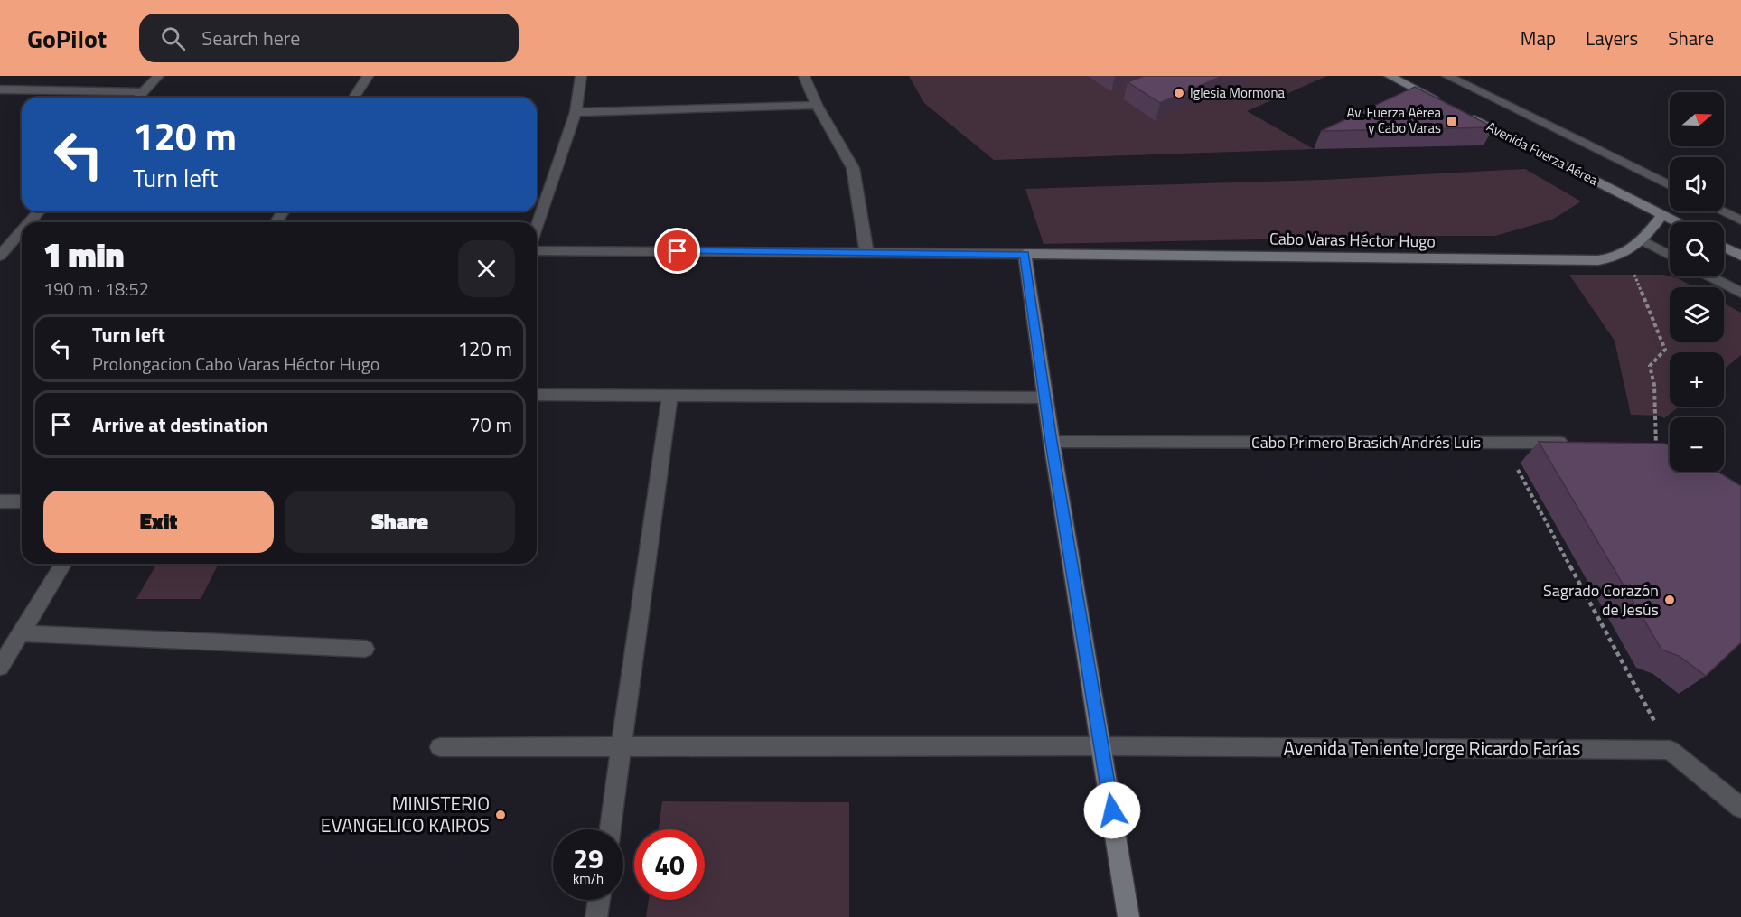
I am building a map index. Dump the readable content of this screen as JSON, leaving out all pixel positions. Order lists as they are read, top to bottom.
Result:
{
  "streets": {
    "street": [
      "Avenida Fuerza Aérea",
      "Cabo Varas Héctor Hugo",
      "Cabo Primero Brasich Andrés Luis",
      "Avenida Teniente Jorge Ricardo Farías"
    ]
  },
  "crossings": [
    ["Avenida Fuerza Aérea", "Cabo Varas Héctor Hugo"]
  ],
  "places": {
    "other": ["Iglesia Mormona", "Sagrado Corazón de Jesús", "MINISTERIO EVANGELICO KAIROS"],
    "transit": ["Av. Fuerza Aérea y Cabo Varas"]
  },
  "north": "right",
  "page": {
    "header": "GoPilot",
    "search": "Search here",
    "nav": ["Map", "Layers", "Share"],
    "map_buttons": ["+", "−"],
    "turn": ["120 m", "Turn left"],
    "heading": ["1 min", "190 m · 18:52"],
    "list": [
      {
        "name": "Turn left",
        "note": "Prolongacion Cabo Varas Héctor Hugo",
        "value": "120 m"
      },
      {
        "name": "Arrive at destination",
        "value": "70 m"
      }
    ],
    "buttons": ["Exit", "Share"],
    "speed": "29 km/h",
    "limit": "40"
  }
}
